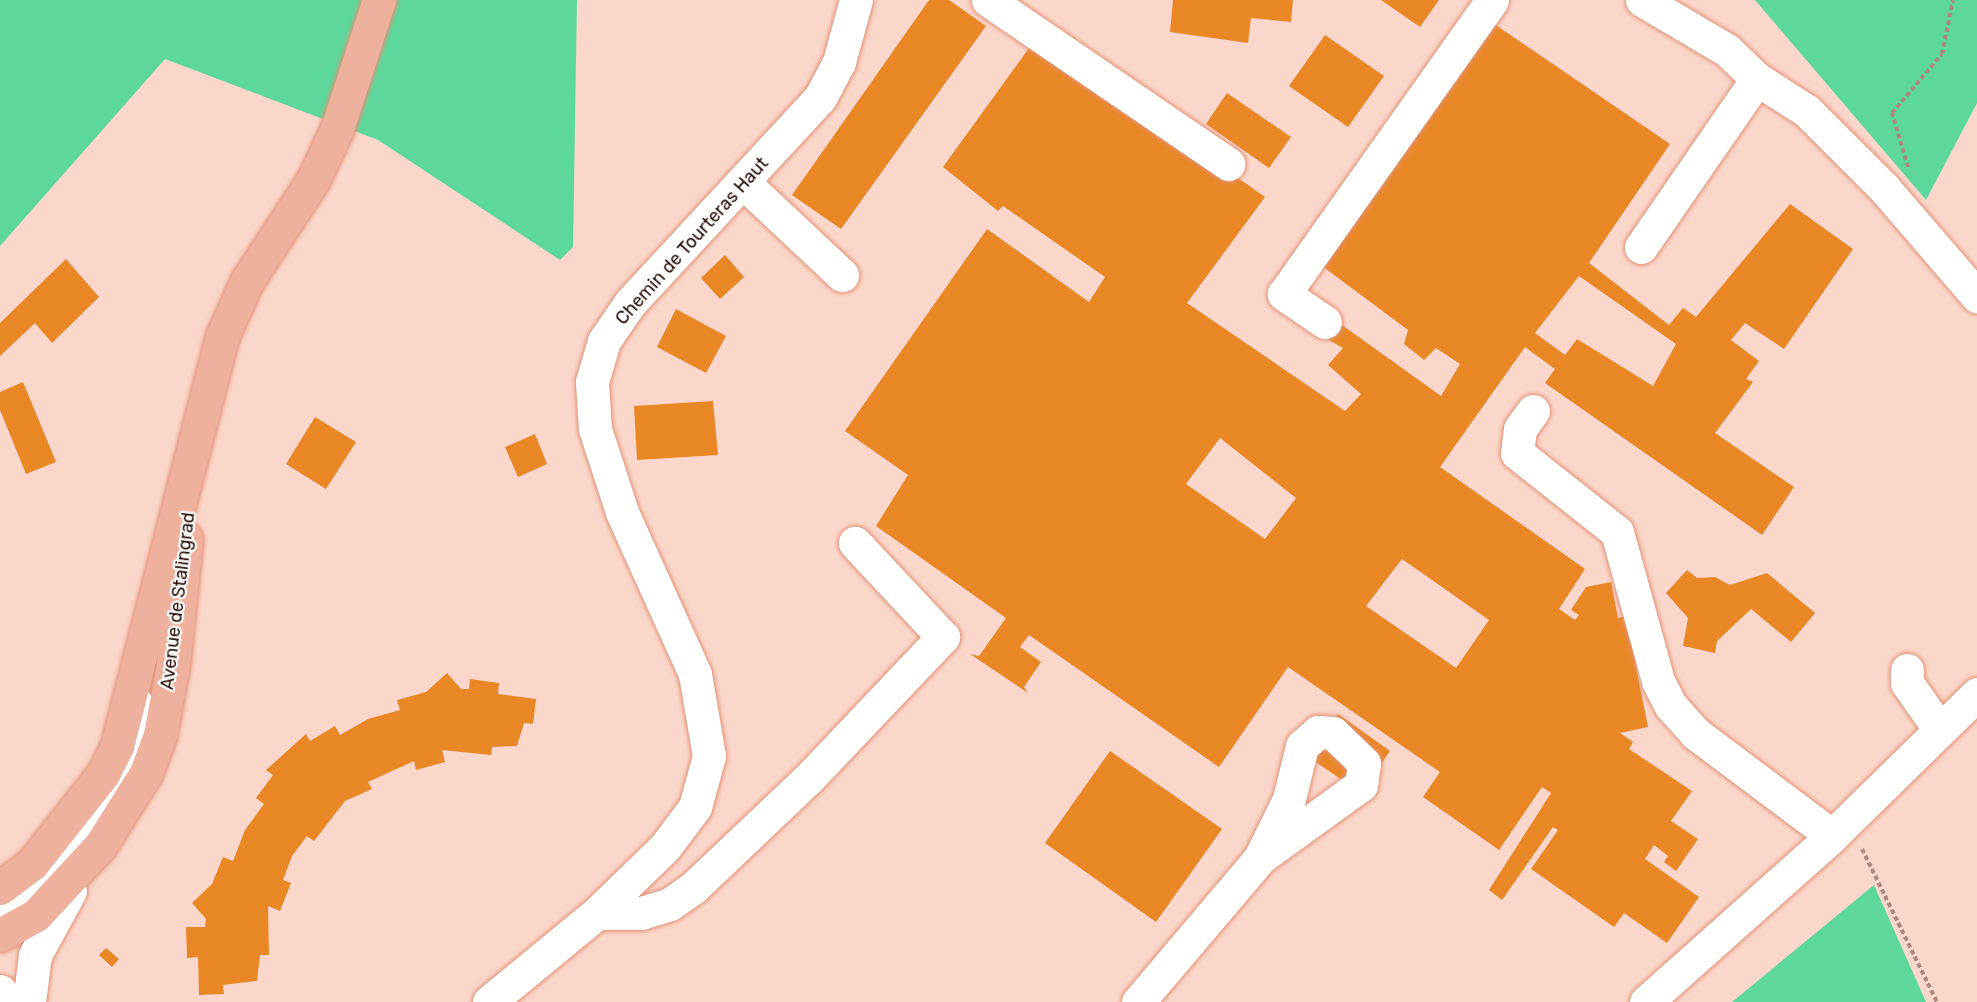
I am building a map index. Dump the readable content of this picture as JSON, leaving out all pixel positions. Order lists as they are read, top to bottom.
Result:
{
  "streets": {
    "main road": ["Avenue de Stalingrad"],
    "street": ["Chemin de Tourteras Haut"]
  }
}
